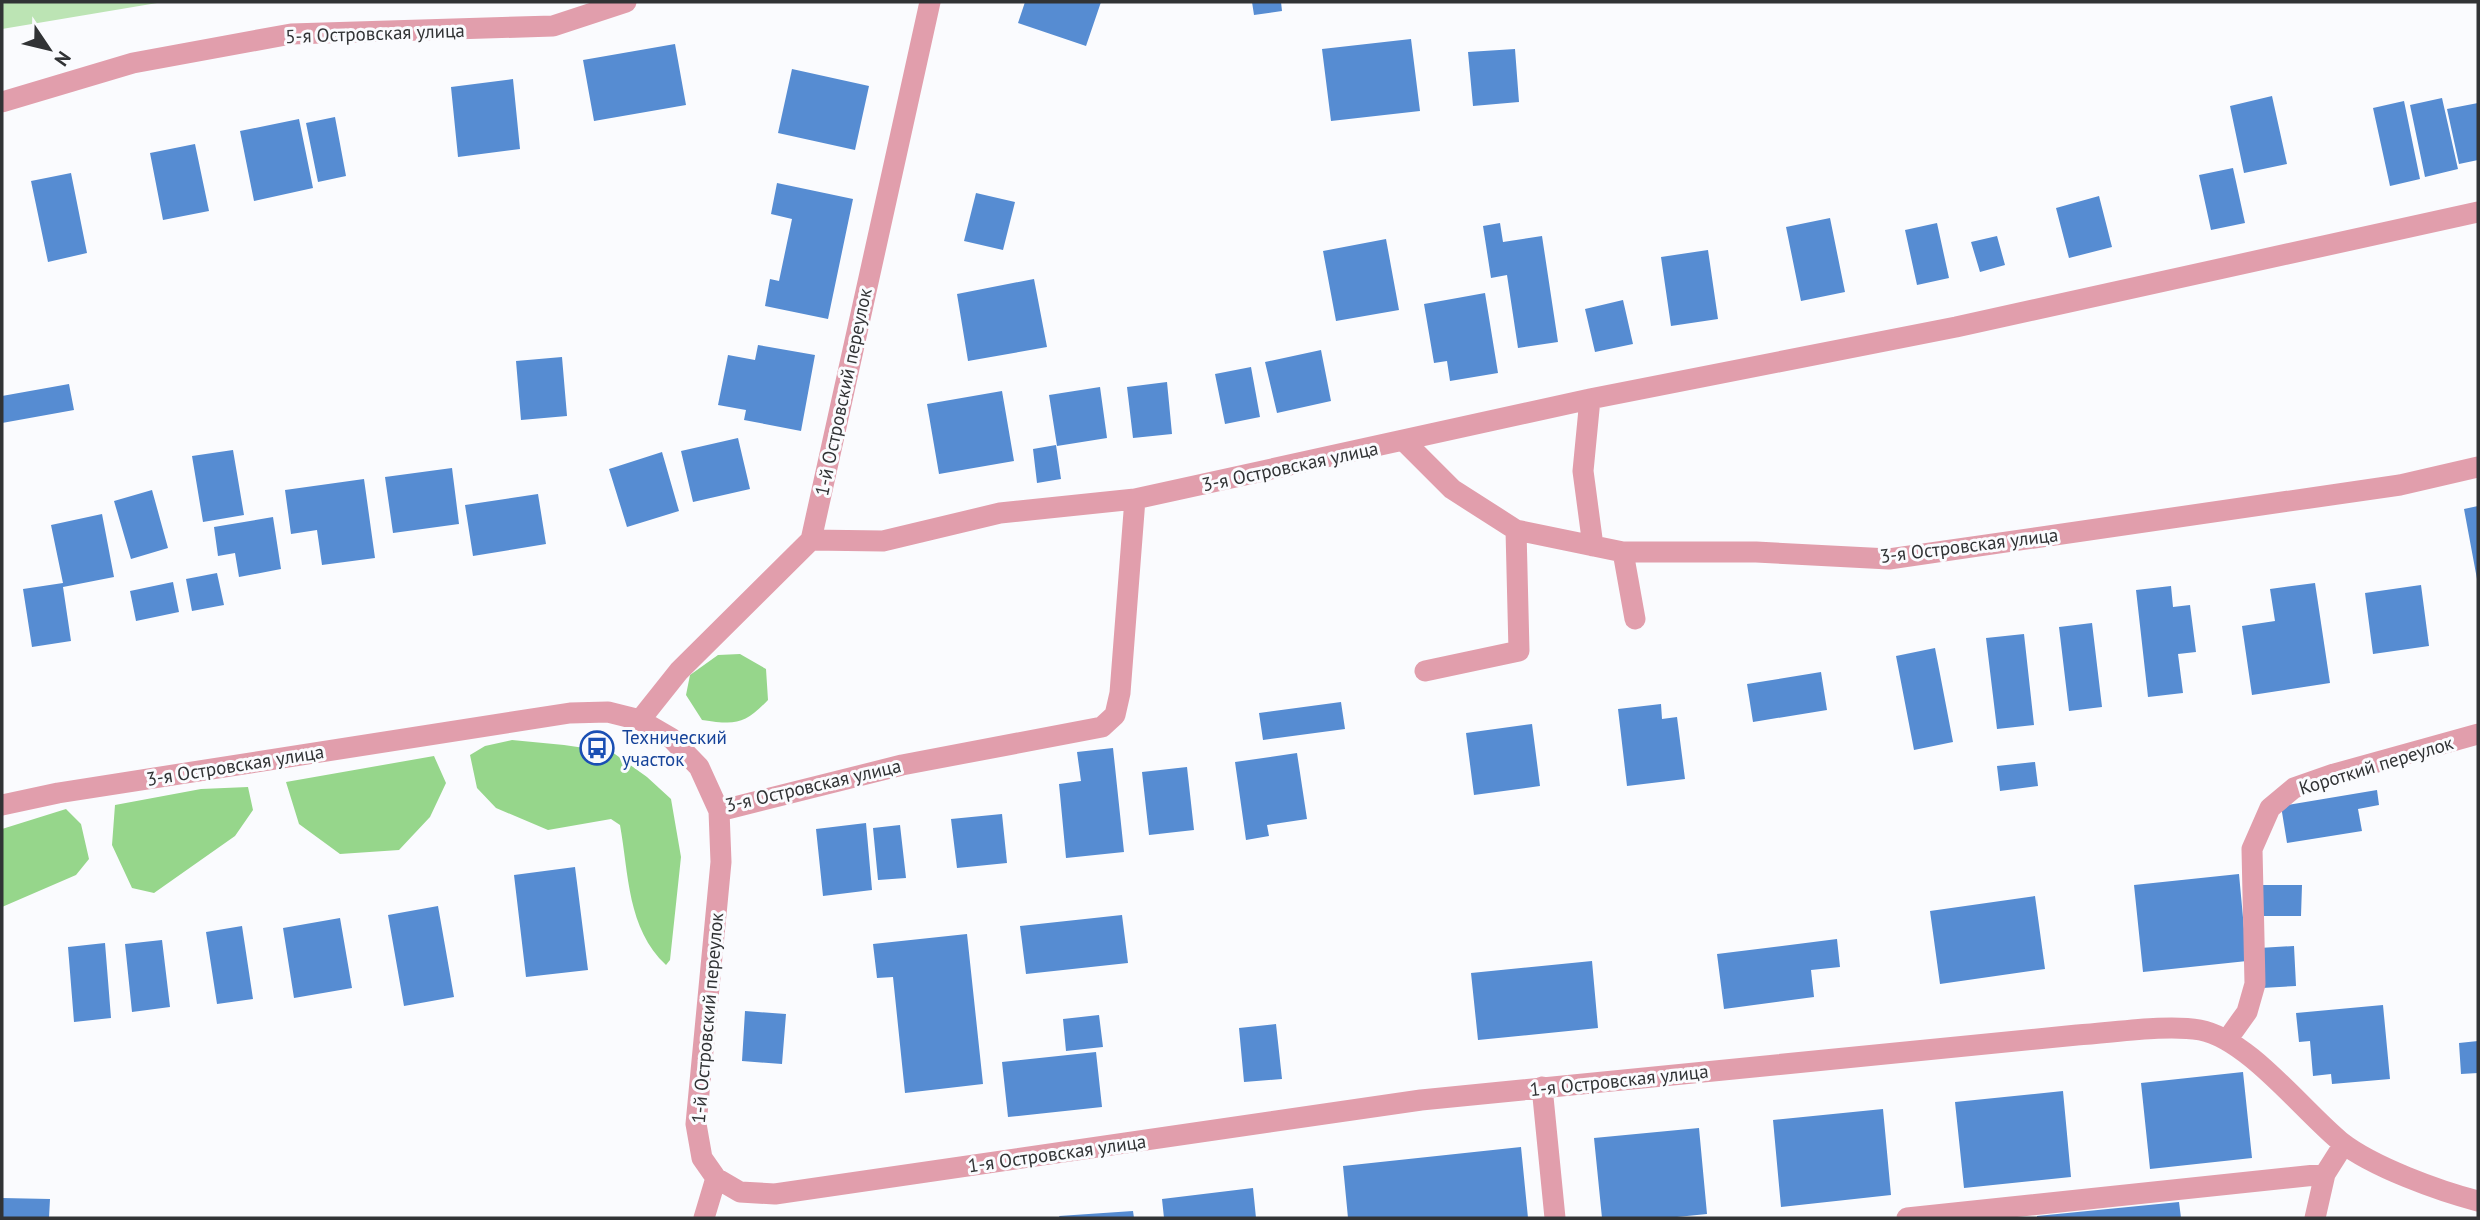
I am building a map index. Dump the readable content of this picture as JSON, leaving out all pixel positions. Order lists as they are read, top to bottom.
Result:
{
  "streets": {
    "street": [
      "5-я Островская улица",
      "1-й Островский переулок",
      "3-я Островская улица",
      "Короткий переулок",
      "1-я Островская улица"
    ]
  },
  "crossings": [
    ["1-й Островский переулок", "3-я Островская улица"],
    ["1-й Островский переулок", "1-я Островская улица"],
    ["Короткий переулок", "1-я Островская улица"]
  ],
  "places": {
    "bus stop": ["Технический участок"]
  },
  "north": "bottom right"
}
